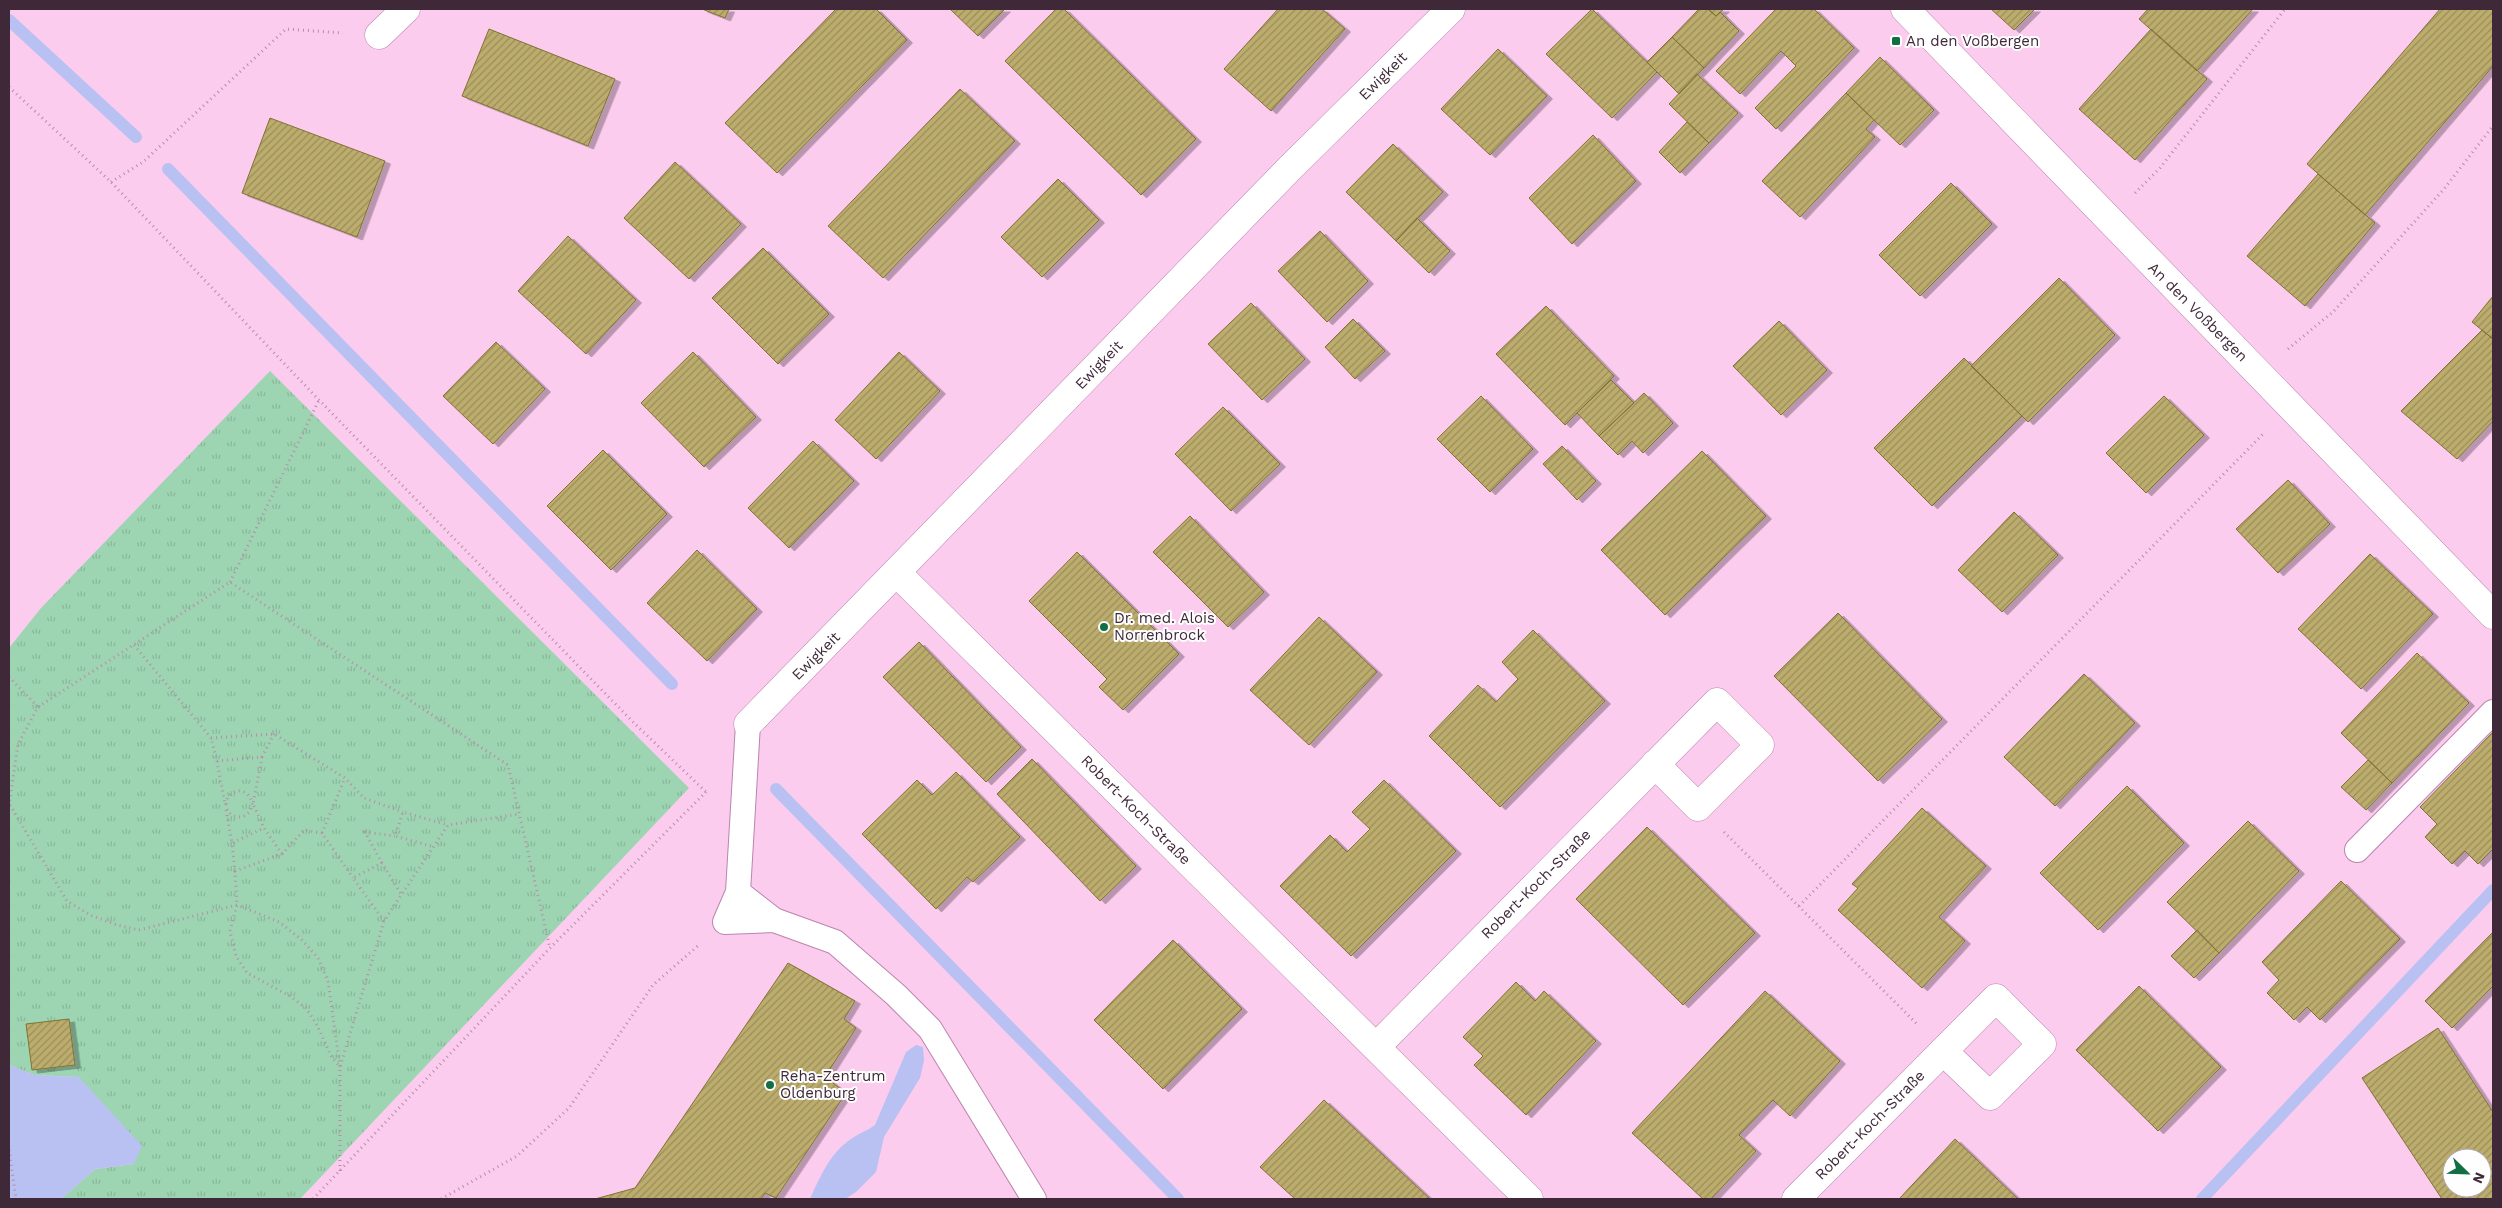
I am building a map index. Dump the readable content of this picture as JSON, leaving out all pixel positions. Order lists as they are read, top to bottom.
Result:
{
  "streets": {
    "street": ["Ewigkeit", "An den Voßbergen", "Robert-Koch-Straße"]
  },
  "crossings": [
    ["Ewigkeit", "Robert-Koch-Straße"]
  ],
  "places": {
    "transit": ["An den Voßbergen"],
    "other": ["Dr. med. Alois Norrenbrock", "Reha-Zentrum Oldenburg"]
  },
  "north": "bottom right"
}
